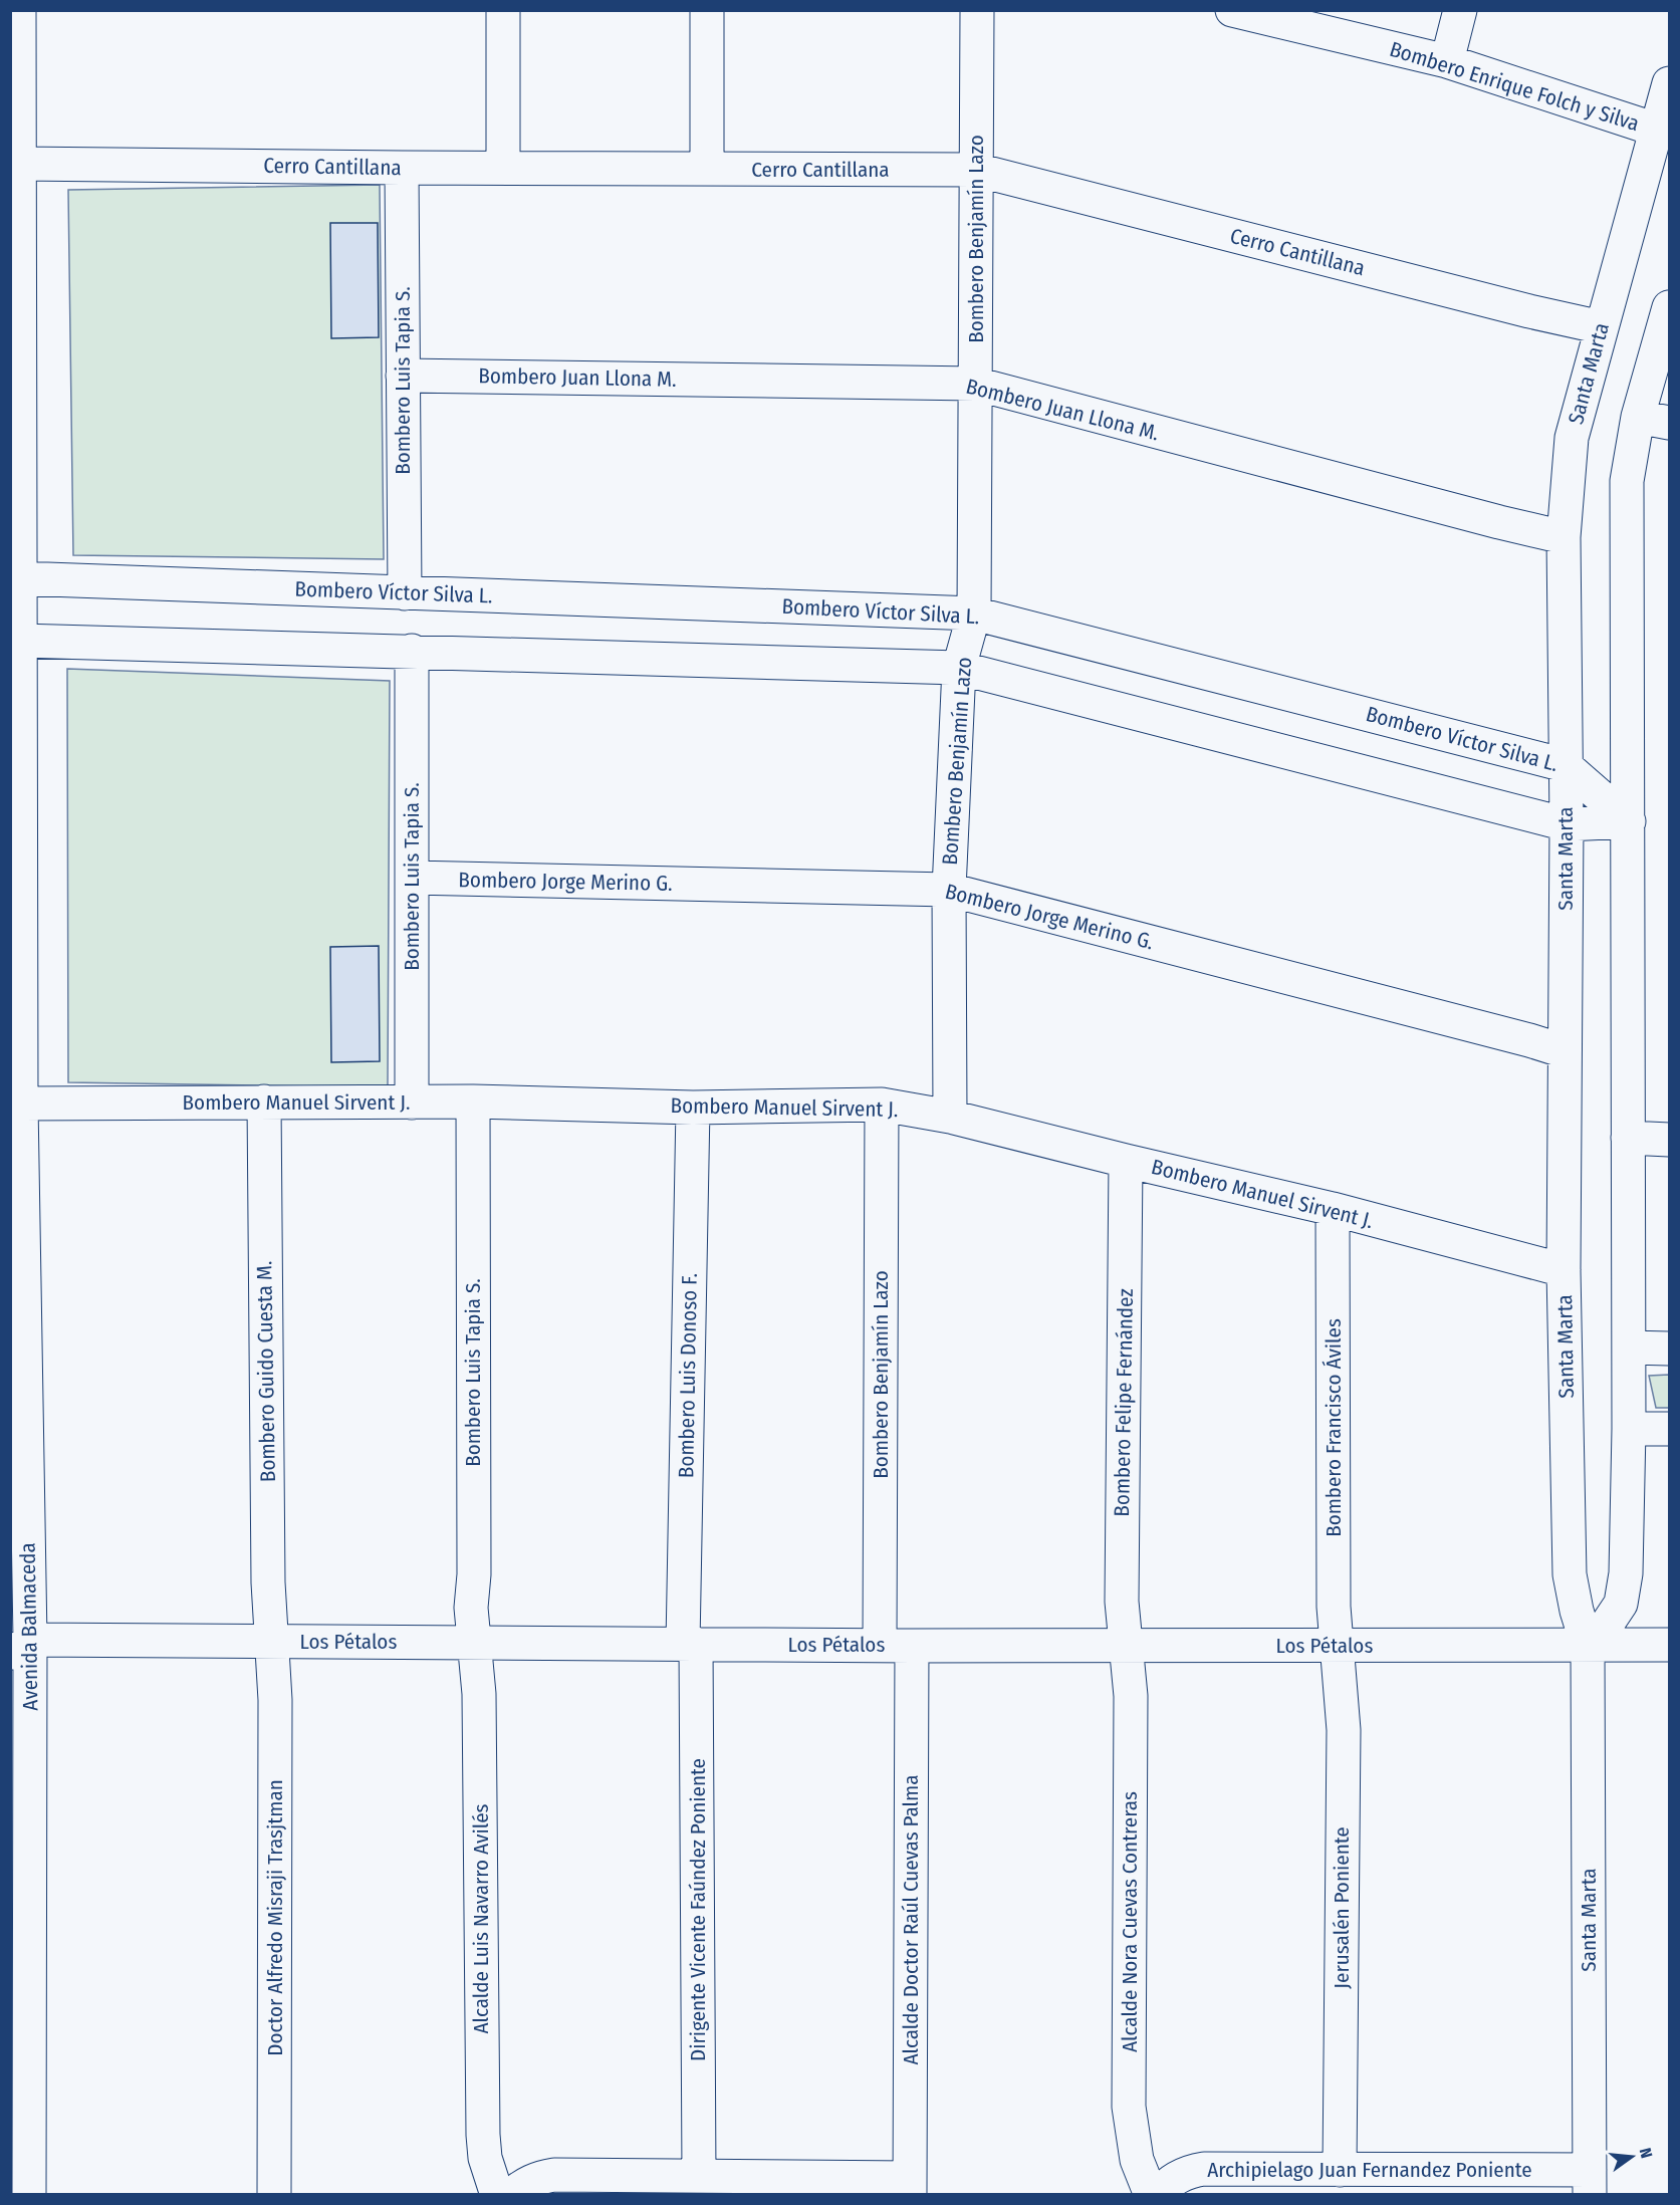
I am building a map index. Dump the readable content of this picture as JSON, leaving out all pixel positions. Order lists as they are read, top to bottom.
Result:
{
  "streets": {
    "street": [
      "Bombero Enrique Folch y Silva",
      "Cerro Cantillana",
      "Bombero Benjamín Lazo",
      "Santa Marta",
      "Bombero Juan Llona M.",
      "Bombero Luis Tapia S.",
      "Bombero Víctor Silva L.",
      "Bombero Jorge Merino G.",
      "Bombero Manuel Sirvent J.",
      "Bombero Guido Cuesta M.",
      "Bombero Luis Donoso F.",
      "Bombero Felipe Fernández",
      "Bombero Francisco Áviles",
      "Avenida Balmaceda",
      "Los Pétalos",
      "Jerusalén Poniente",
      "Dirigente Vicente Faúndez Poniente",
      "Doctor Alfredo Misraji Trasjtman",
      "Alcalde Luis Navarro Avilés",
      "Alcalde Doctor Raúl Cuevas Palma",
      "Alcalde Nora Cuevas Contreras",
      "Archipielago Juan Fernandez Poniente"
    ]
  },
  "crossings": [
    ["Bombero Enrique Folch y Silva", "Santa Marta"],
    ["Cerro Cantillana", "Bombero Benjamín Lazo"],
    ["Cerro Cantillana", "Santa Marta"],
    ["Cerro Cantillana", "Bombero Luis Tapia S."],
    ["Cerro Cantillana", "Avenida Balmaceda"],
    ["Bombero Benjamín Lazo", "Bombero Juan Llona M."],
    ["Bombero Benjamín Lazo", "Bombero Víctor Silva L."],
    ["Bombero Benjamín Lazo", "Bombero Jorge Merino G."],
    ["Bombero Benjamín Lazo", "Bombero Manuel Sirvent J."],
    ["Bombero Benjamín Lazo", "Los Pétalos"],
    ["Santa Marta", "Bombero Juan Llona M."],
    ["Santa Marta", "Bombero Víctor Silva L."],
    ["Santa Marta", "Bombero Jorge Merino G."],
    ["Santa Marta", "Bombero Manuel Sirvent J."],
    ["Santa Marta", "Los Pétalos"],
    ["Santa Marta", "Archipielago Juan Fernandez Poniente"],
    ["Bombero Juan Llona M.", "Bombero Luis Tapia S."],
    ["Bombero Luis Tapia S.", "Bombero Víctor Silva L."],
    ["Bombero Luis Tapia S.", "Bombero Jorge Merino G."],
    ["Bombero Luis Tapia S.", "Bombero Manuel Sirvent J."],
    ["Bombero Luis Tapia S.", "Los Pétalos"],
    ["Bombero Luis Tapia S.", "Alcalde Luis Navarro Avilés"],
    ["Bombero Víctor Silva L.", "Avenida Balmaceda"],
    ["Bombero Manuel Sirvent J.", "Bombero Guido Cuesta M."],
    ["Bombero Manuel Sirvent J.", "Bombero Luis Donoso F."],
    ["Bombero Manuel Sirvent J.", "Bombero Felipe Fernández"],
    ["Bombero Manuel Sirvent J.", "Bombero Francisco Áviles"],
    ["Bombero Manuel Sirvent J.", "Avenida Balmaceda"],
    ["Bombero Guido Cuesta M.", "Los Pétalos"],
    ["Bombero Guido Cuesta M.", "Doctor Alfredo Misraji Trasjtman"],
    ["Bombero Luis Donoso F.", "Los Pétalos"],
    ["Bombero Luis Donoso F.", "Dirigente Vicente Faúndez Poniente"],
    ["Bombero Felipe Fernández", "Los Pétalos"],
    ["Bombero Felipe Fernández", "Alcalde Nora Cuevas Contreras"],
    ["Bombero Francisco Áviles", "Los Pétalos"],
    ["Bombero Francisco Áviles", "Jerusalén Poniente"],
    ["Avenida Balmaceda", "Los Pétalos"],
    ["Los Pétalos", "Jerusalén Poniente"],
    ["Los Pétalos", "Dirigente Vicente Faúndez Poniente"],
    ["Los Pétalos", "Doctor Alfredo Misraji Trasjtman"],
    ["Los Pétalos", "Alcalde Luis Navarro Avilés"],
    ["Los Pétalos", "Alcalde Doctor Raúl Cuevas Palma"],
    ["Los Pétalos", "Alcalde Nora Cuevas Contreras"],
    ["Jerusalén Poniente", "Archipielago Juan Fernandez Poniente"]
  ],
  "north": "right"
}
